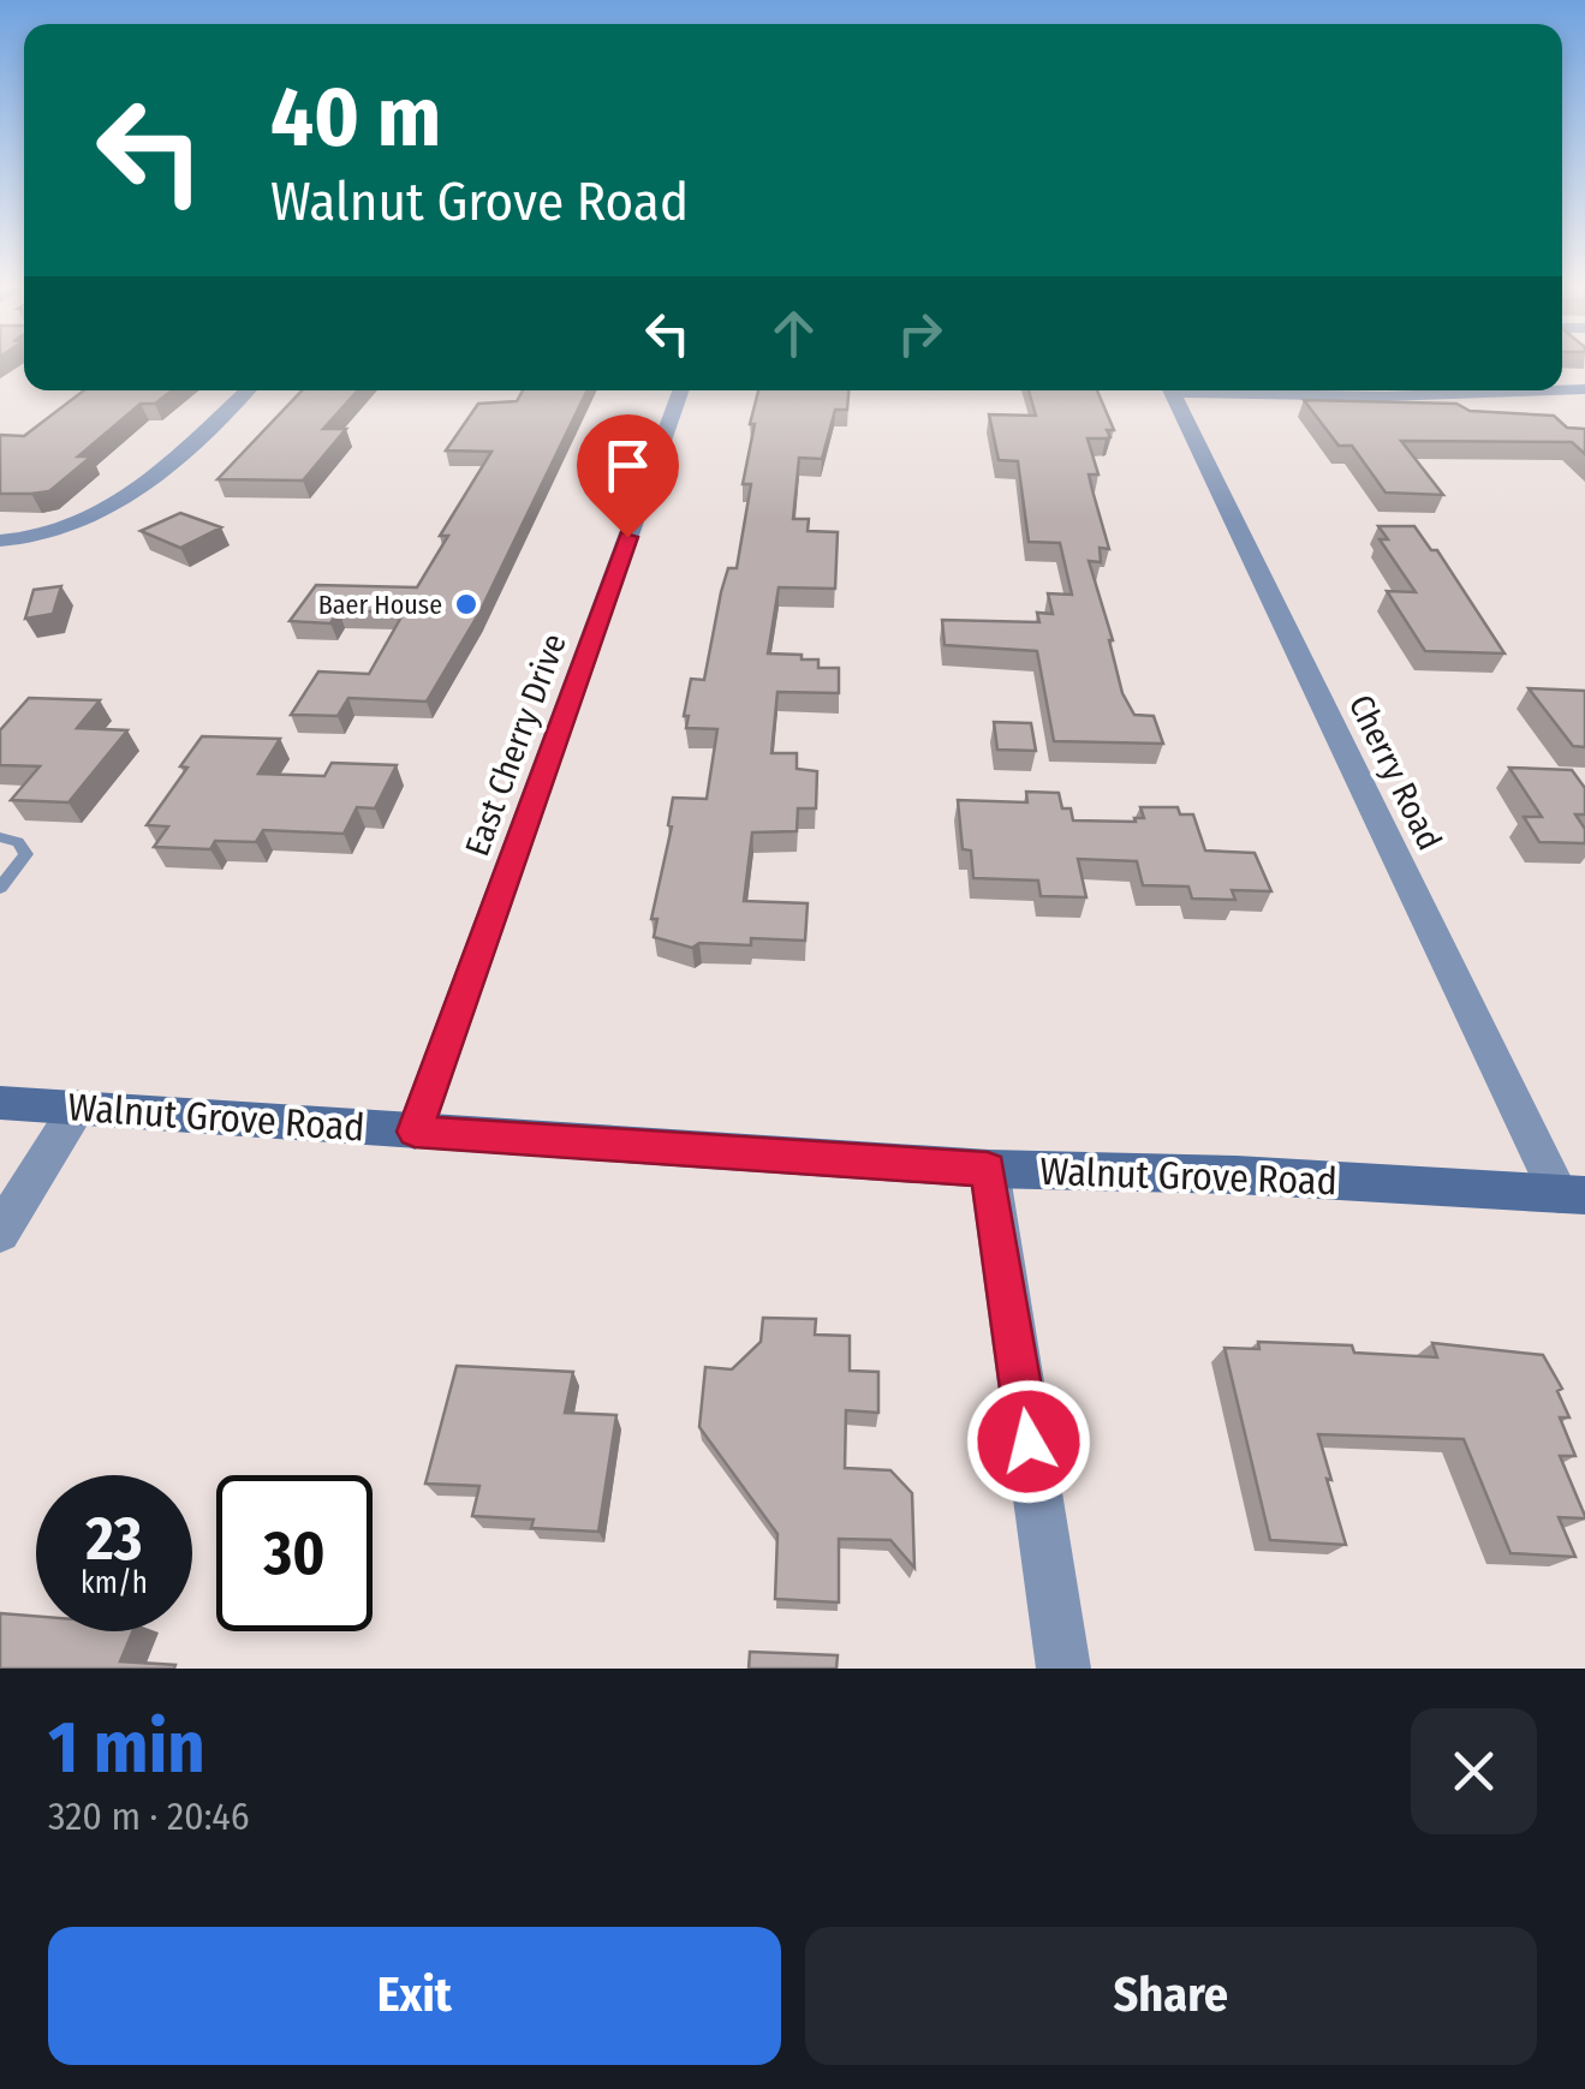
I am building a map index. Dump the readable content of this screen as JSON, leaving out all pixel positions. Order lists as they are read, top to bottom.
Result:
{
  "streets": {
    "main road": ["Walnut Grove Road"],
    "street": ["East Cherry Drive", "Cherry Road"]
  },
  "crossings": [
    ["East Cherry Drive", "Walnut Grove Road"],
    ["Cherry Road", "Walnut Grove Road"]
  ],
  "places": ["Baer House"],
  "page": {
    "turn": ["40 m", "Walnut Grove Road"],
    "speed": "23 km/h",
    "limit": "30",
    "heading": ["1 min", "320 m · 20:46"],
    "buttons": ["Exit", "Share"]
  }
}
